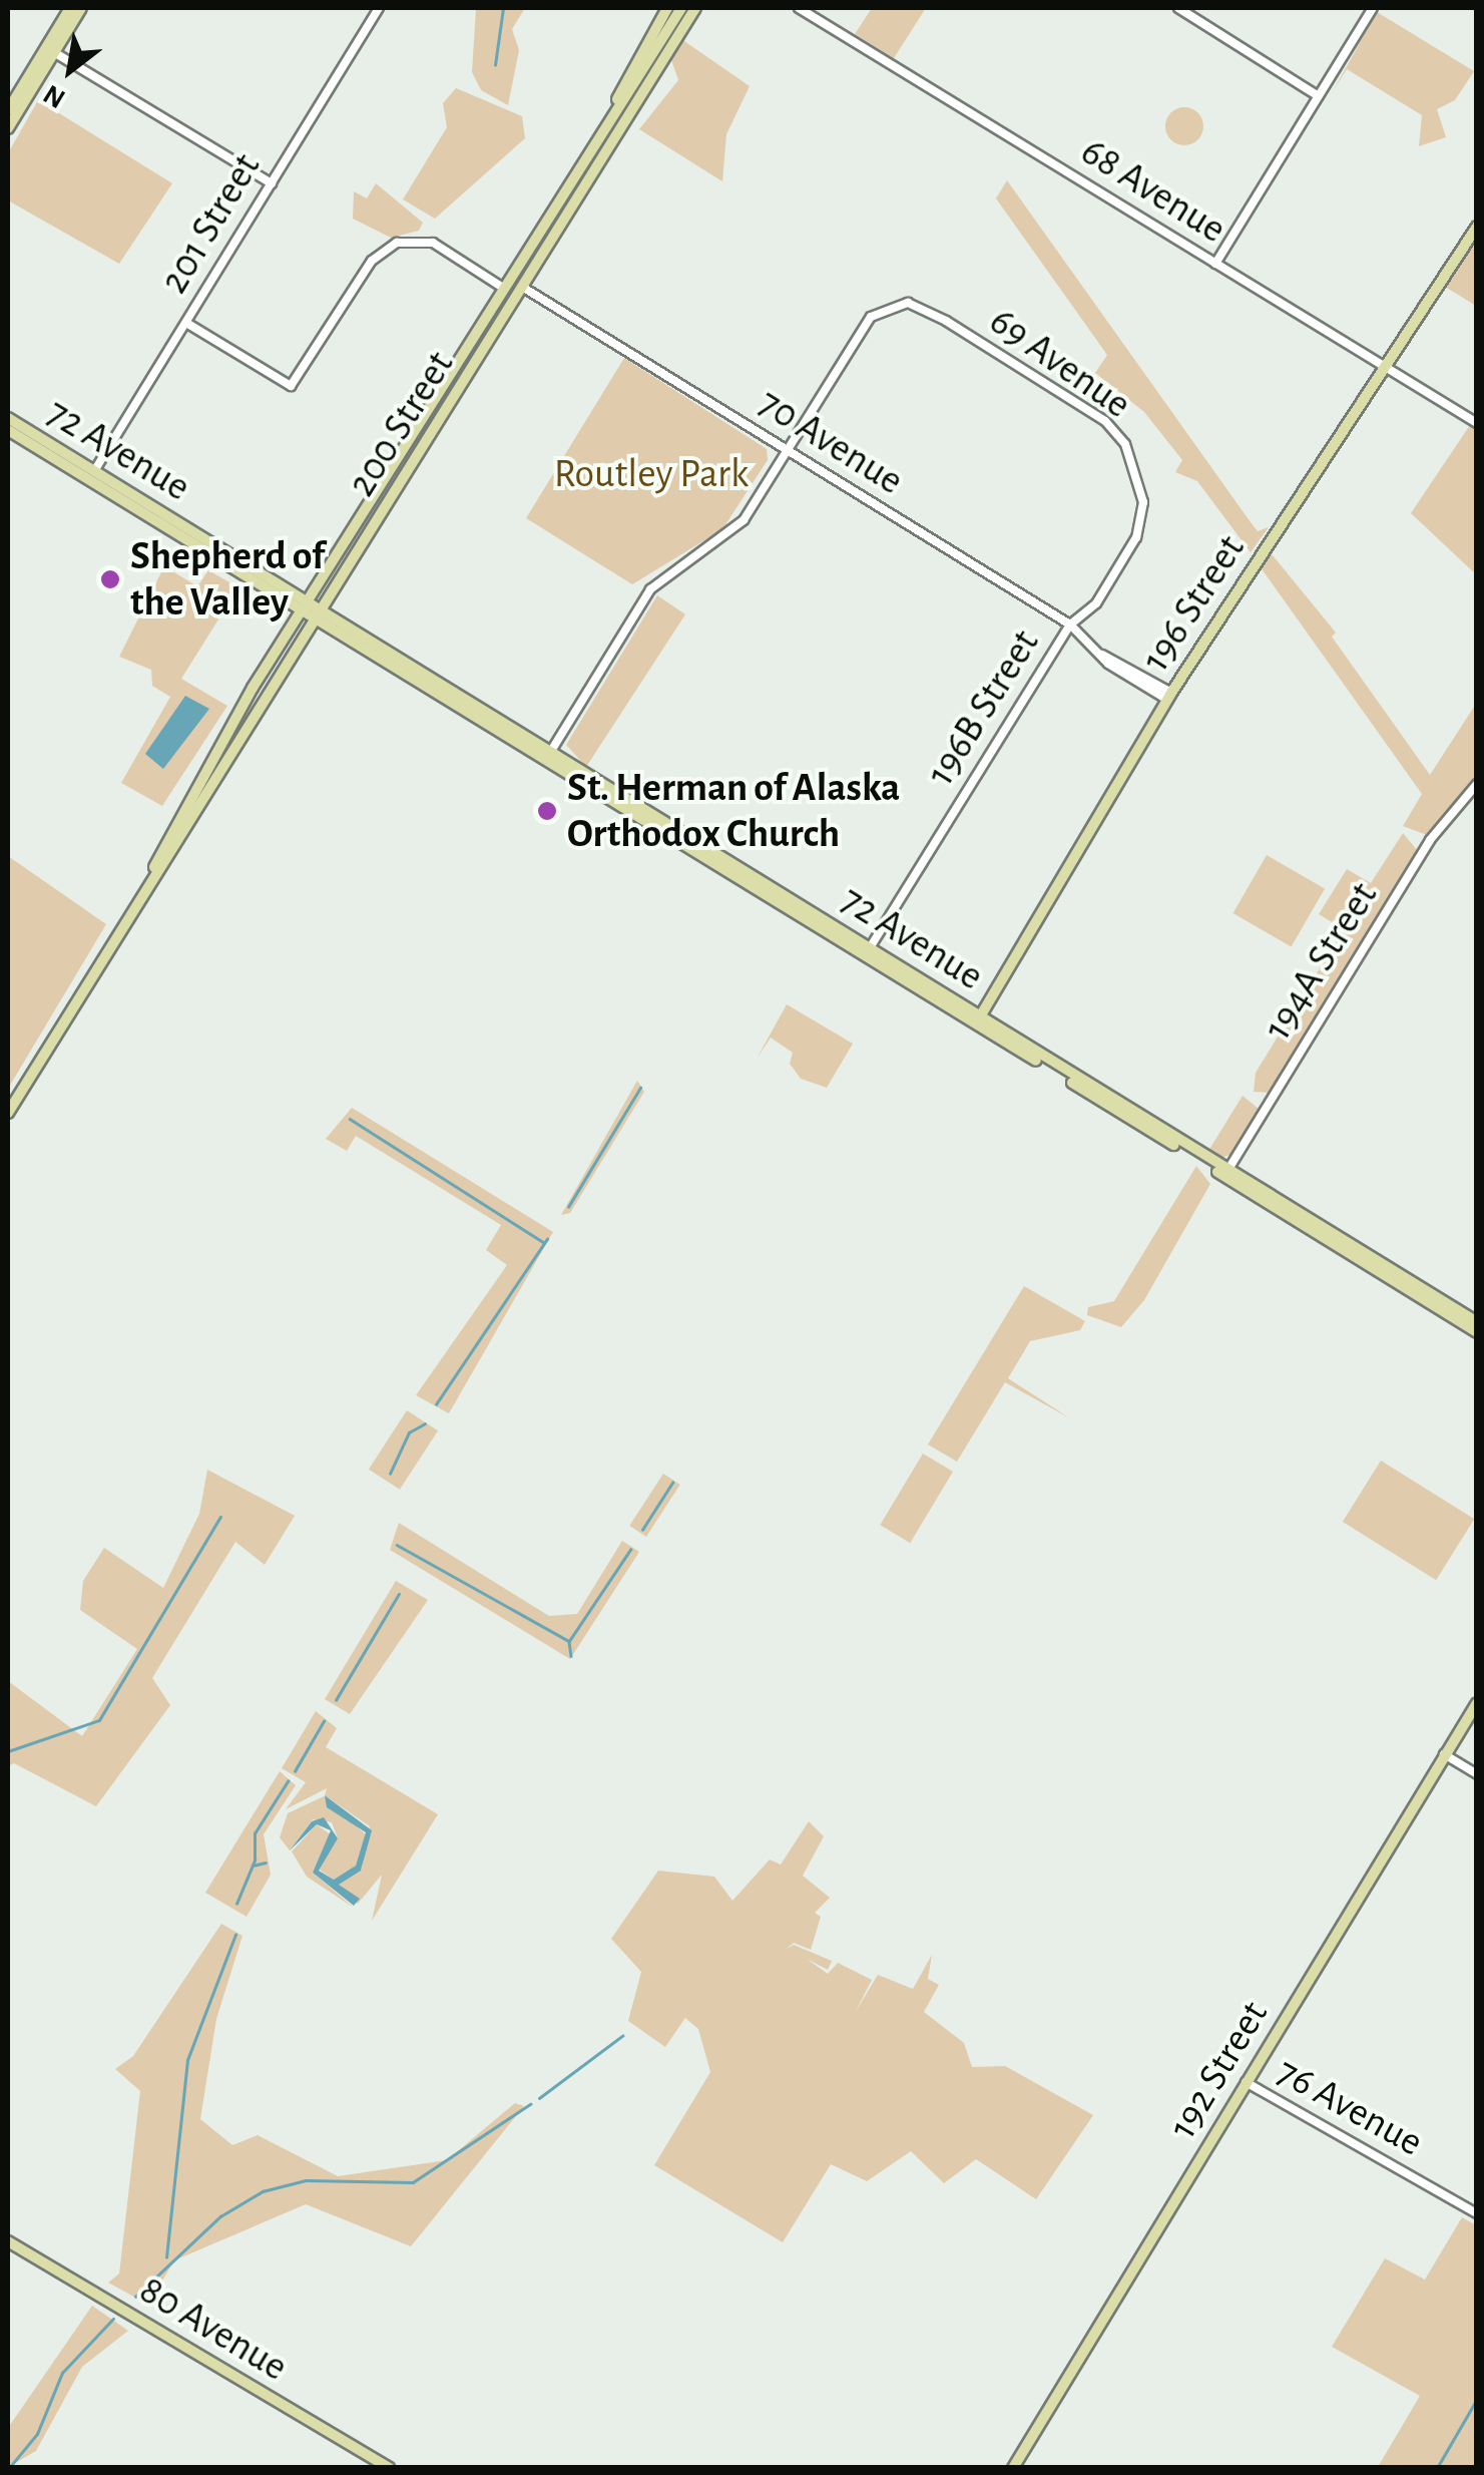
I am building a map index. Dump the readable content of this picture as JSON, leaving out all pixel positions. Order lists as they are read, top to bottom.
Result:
{
  "streets": {
    "main road": [
      "200 Street",
      "72 Avenue",
      "196 Street",
      "192 Street",
      "80 Avenue"
    ],
    "street": [
      "68 Avenue",
      "201 Street",
      "69 Avenue",
      "70 Avenue",
      "196B Street",
      "194A Street",
      "76 Avenue"
    ]
  },
  "crossings": [
    ["68 Avenue", "196 Street"],
    ["201 Street", "72 Avenue"],
    ["69 Avenue", "70 Avenue"],
    ["69 Avenue", "196B Street"],
    ["200 Street", "70 Avenue"],
    ["200 Street", "72 Avenue"],
    ["70 Avenue", "196 Street"],
    ["70 Avenue", "196B Street"],
    ["72 Avenue", "196 Street"],
    ["72 Avenue", "196B Street"],
    ["72 Avenue", "194A Street"],
    ["192 Street", "76 Avenue"]
  ],
  "parks": ["Routley Park"],
  "places": ["Shepherd of the Valley", "St. Herman of Alaska Orthodox Church"],
  "north": "bottom left"
}
